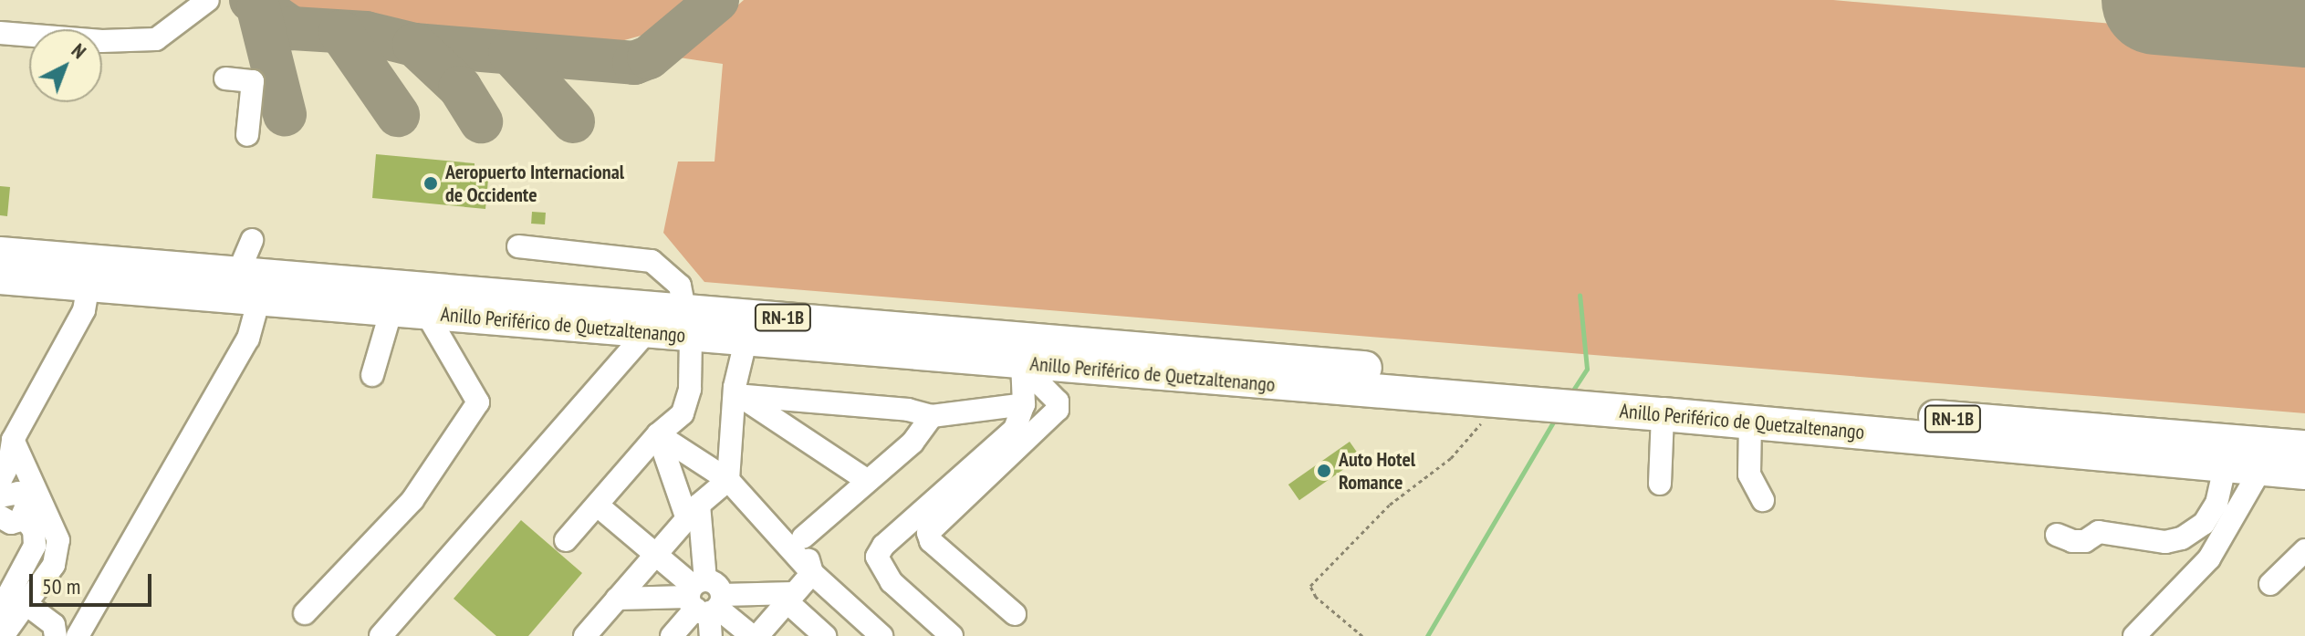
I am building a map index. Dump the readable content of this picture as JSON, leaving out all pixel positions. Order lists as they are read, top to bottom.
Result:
{
  "streets": {
    "highway": ["RN-1B", "Anillo Periférico de Quetzaltenango"]
  },
  "places": ["Aeropuerto Internacional de Occidente", "Auto Hotel Romance"],
  "scale_bar": "50 m",
  "north": "top right"
}
